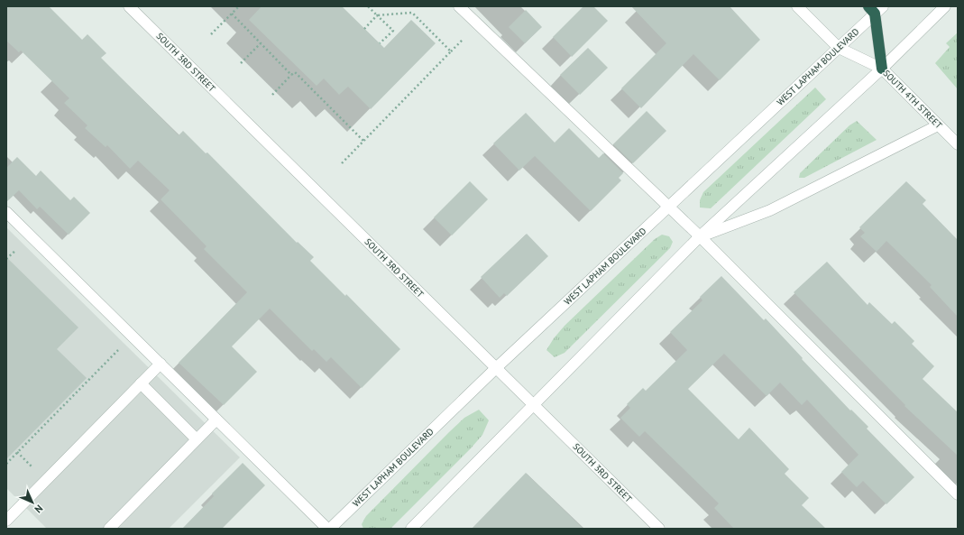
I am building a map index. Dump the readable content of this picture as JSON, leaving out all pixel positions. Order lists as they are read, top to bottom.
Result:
{
  "streets": {
    "street": ["SOUTH 3RD STREET", "WEST LAPHAM BOULEVARD", "SOUTH 4TH STREET"]
  },
  "crossings": [
    ["SOUTH 3RD STREET", "WEST LAPHAM BOULEVARD"],
    ["WEST LAPHAM BOULEVARD", "SOUTH 4TH STREET"]
  ],
  "north": "bottom right"
}
